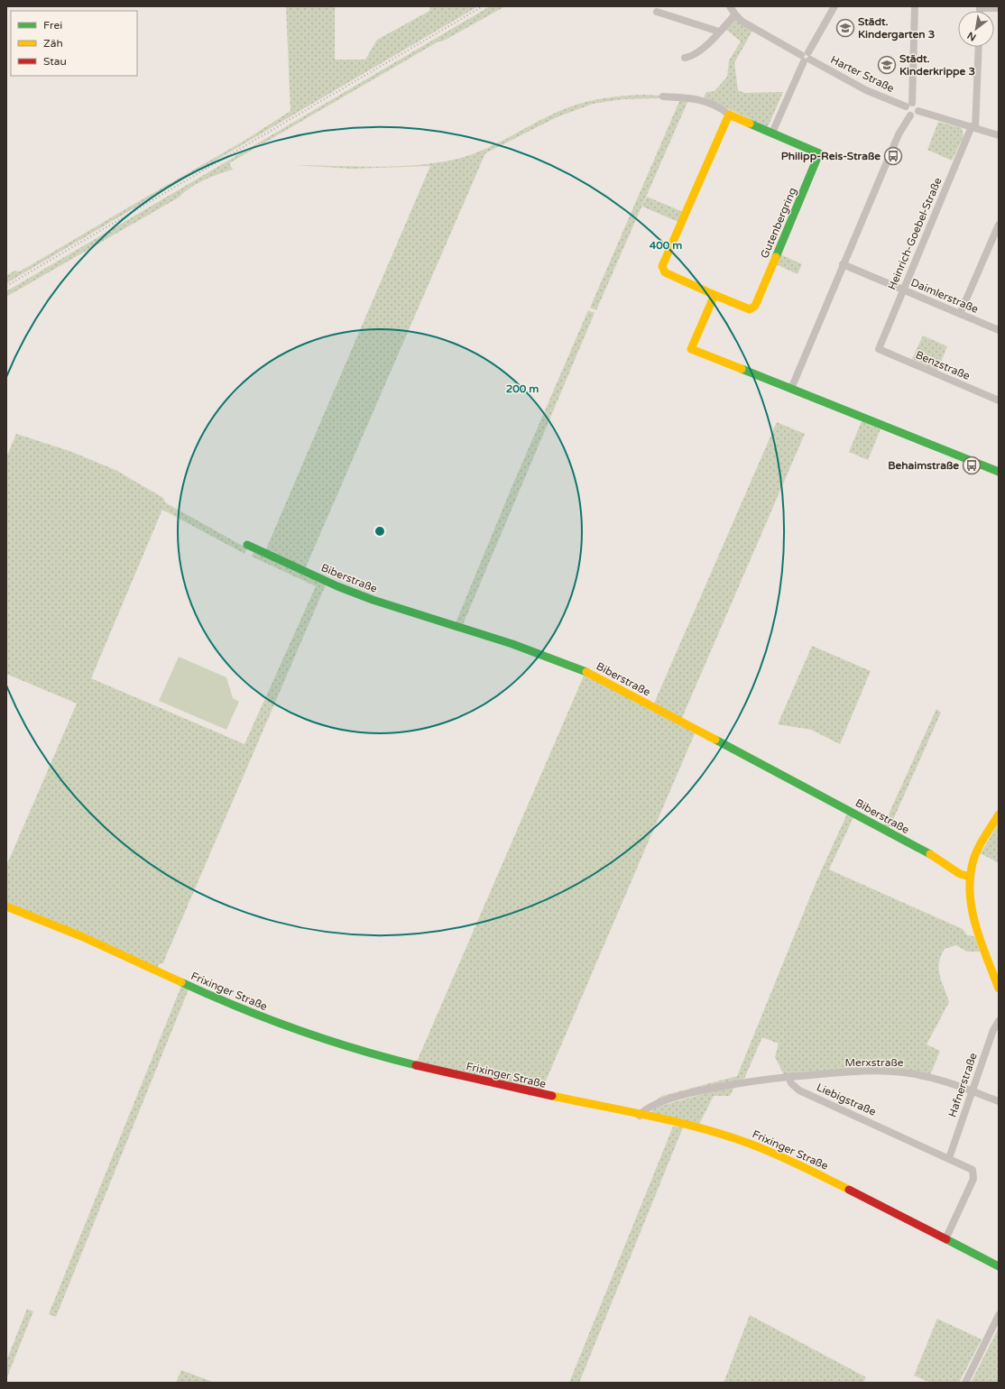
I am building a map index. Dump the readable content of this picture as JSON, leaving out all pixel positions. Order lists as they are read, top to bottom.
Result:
{
  "streets": {
    "street": [
      "Harter Straße",
      "Gutenbergring",
      "Heinrich-Goebel-Straße",
      "Daimlerstraße",
      "Benzstraße",
      "Biberstraße",
      "Frixinger Straße",
      "Merxstraße",
      "Hafnerstraße",
      "Liebigstraße"
    ]
  },
  "crossings": [
    ["Heinrich-Goebel-Straße", "Daimlerstraße"],
    ["Heinrich-Goebel-Straße", "Benzstraße"],
    ["Frixinger Straße", "Liebigstraße"],
    ["Merxstraße", "Hafnerstraße"],
    ["Merxstraße", "Liebigstraße"],
    ["Hafnerstraße", "Liebigstraße"]
  ],
  "places": {
    "school or university": ["Städt. Kindergarten 3", "Städt. Kinderkrippe 3"],
    "bus stop": ["Philipp-Reis-Straße", "Behaimstraße"]
  },
  "legend": ["Frei", "Zäh", "Stau"],
  "north": "bottom left",
  "rings": ["400 m", "200 m"]
}
